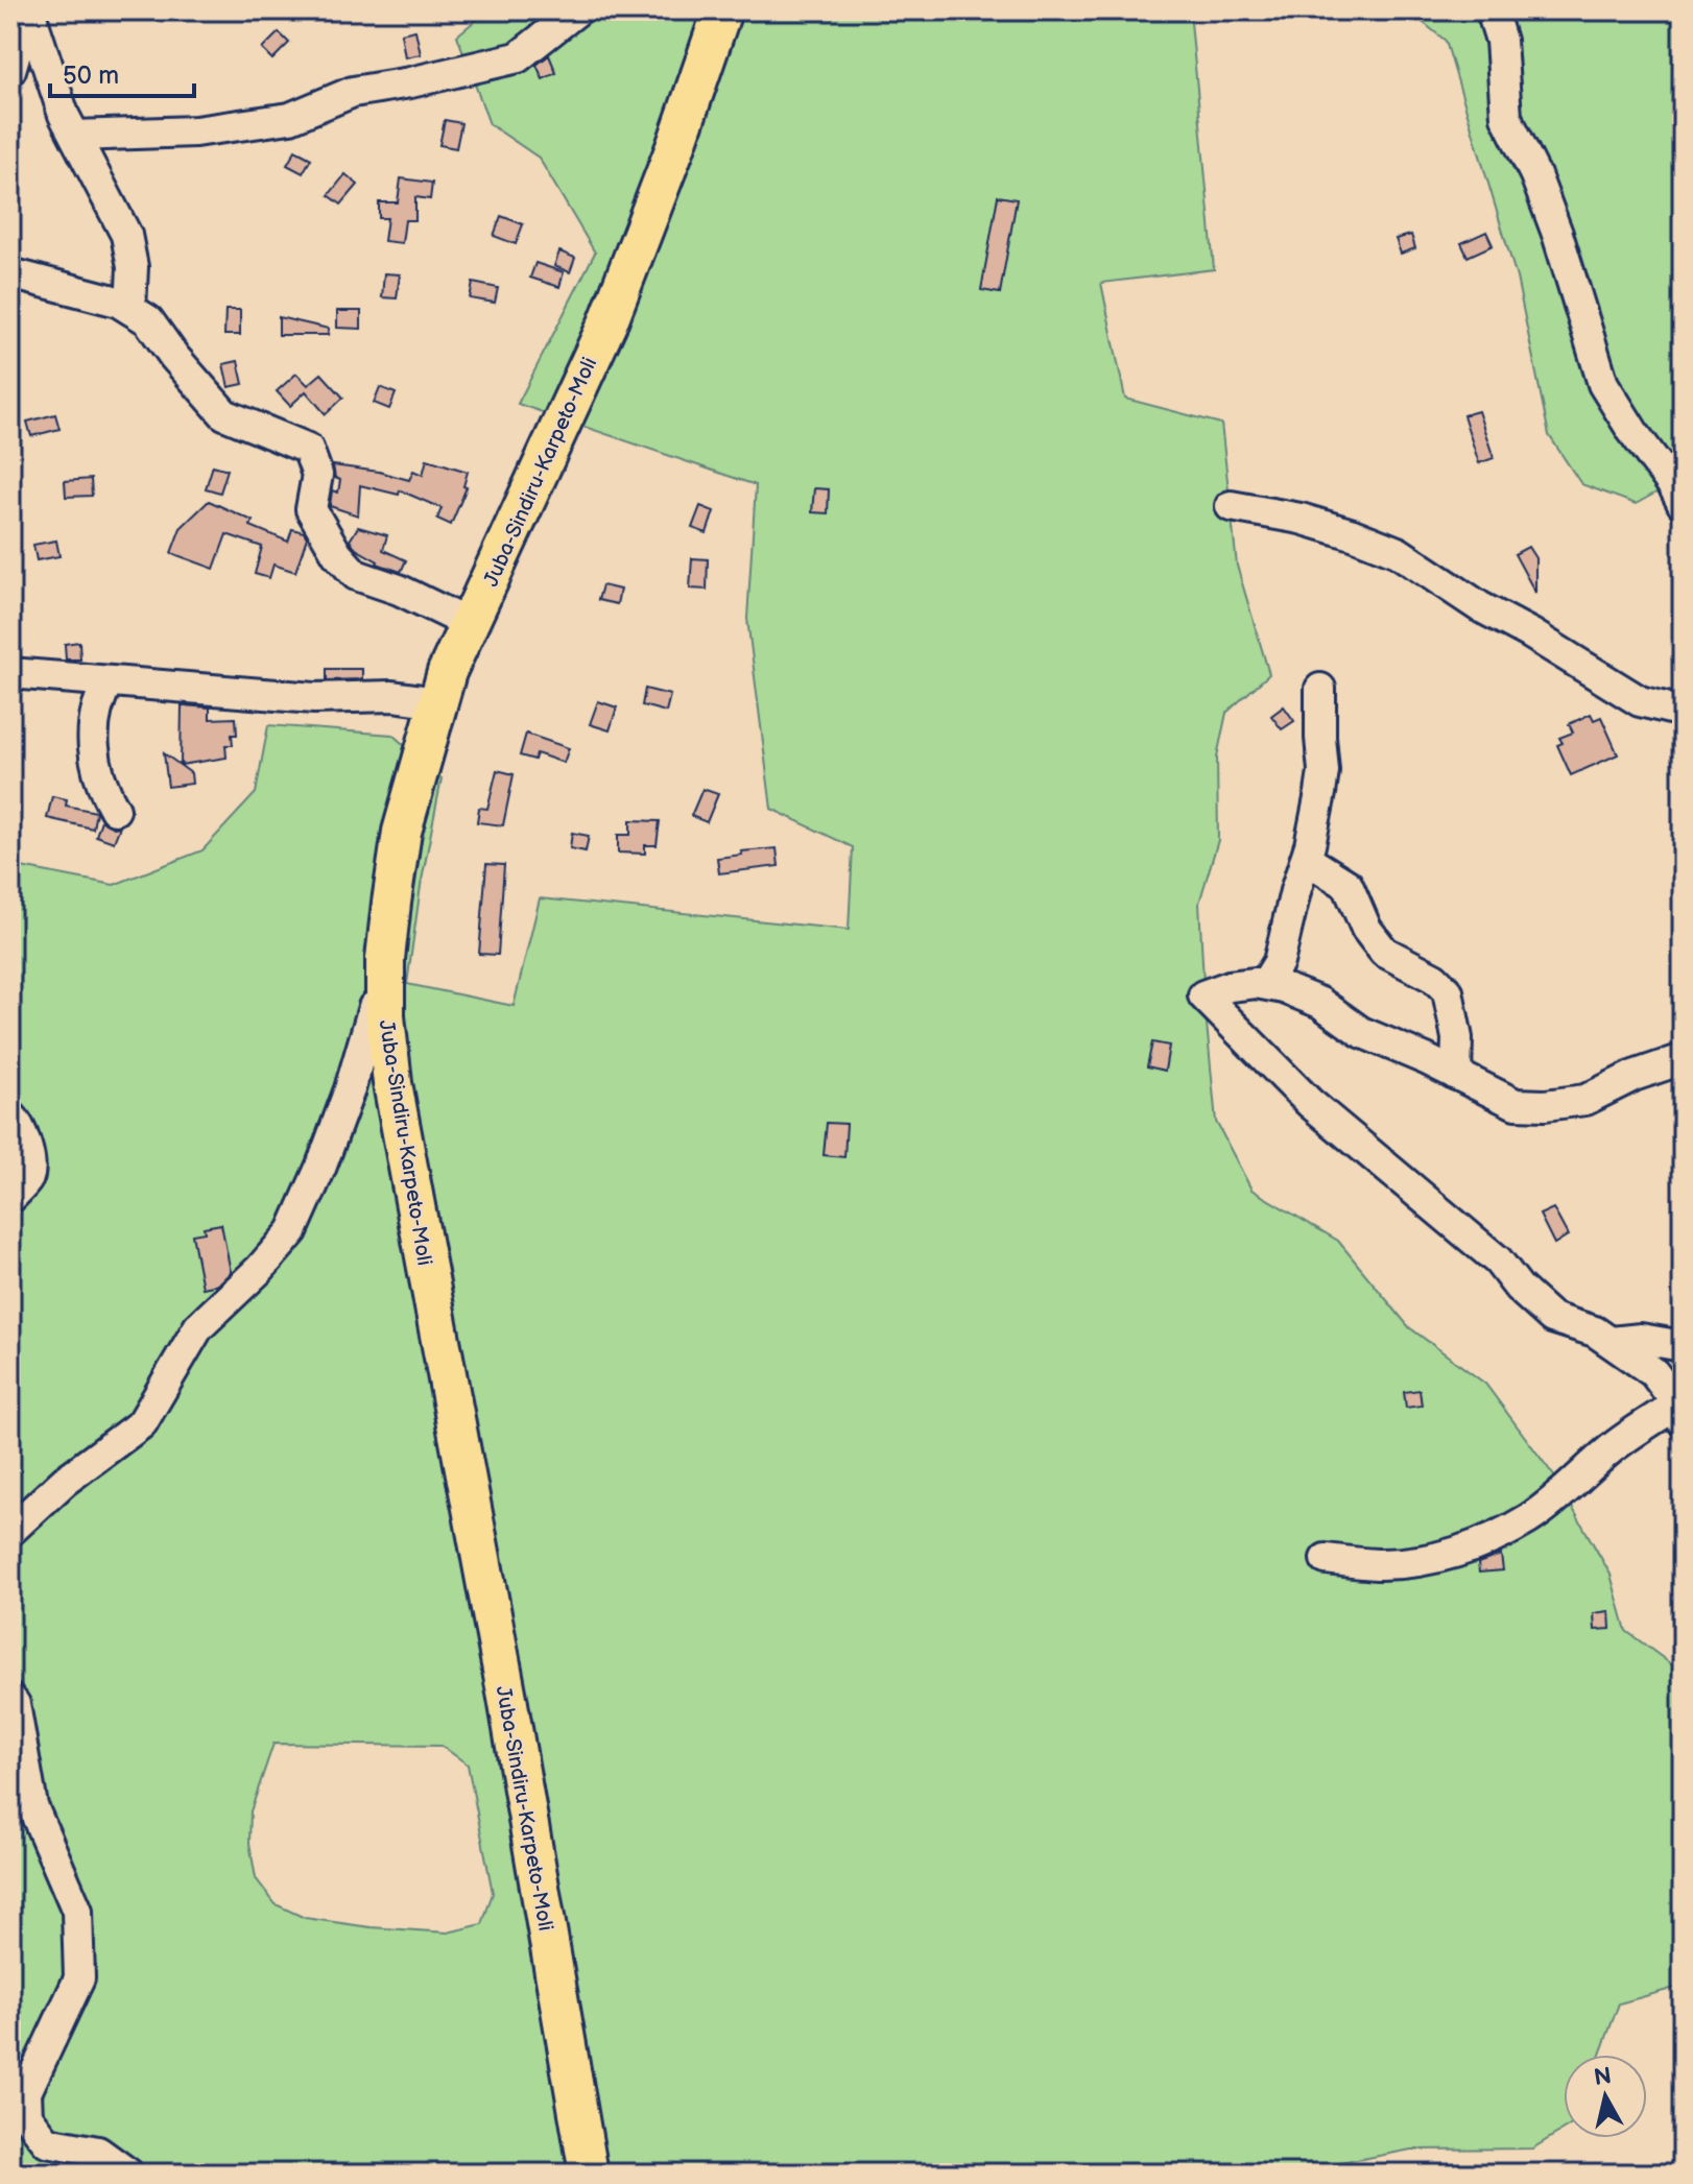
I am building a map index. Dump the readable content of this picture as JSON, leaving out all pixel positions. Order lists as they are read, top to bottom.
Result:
{
  "streets": {
    "main road": ["Juba-Sindiru-Karpeto-Moli"]
  },
  "scale_bar": "50 m",
  "north": "top"
}
